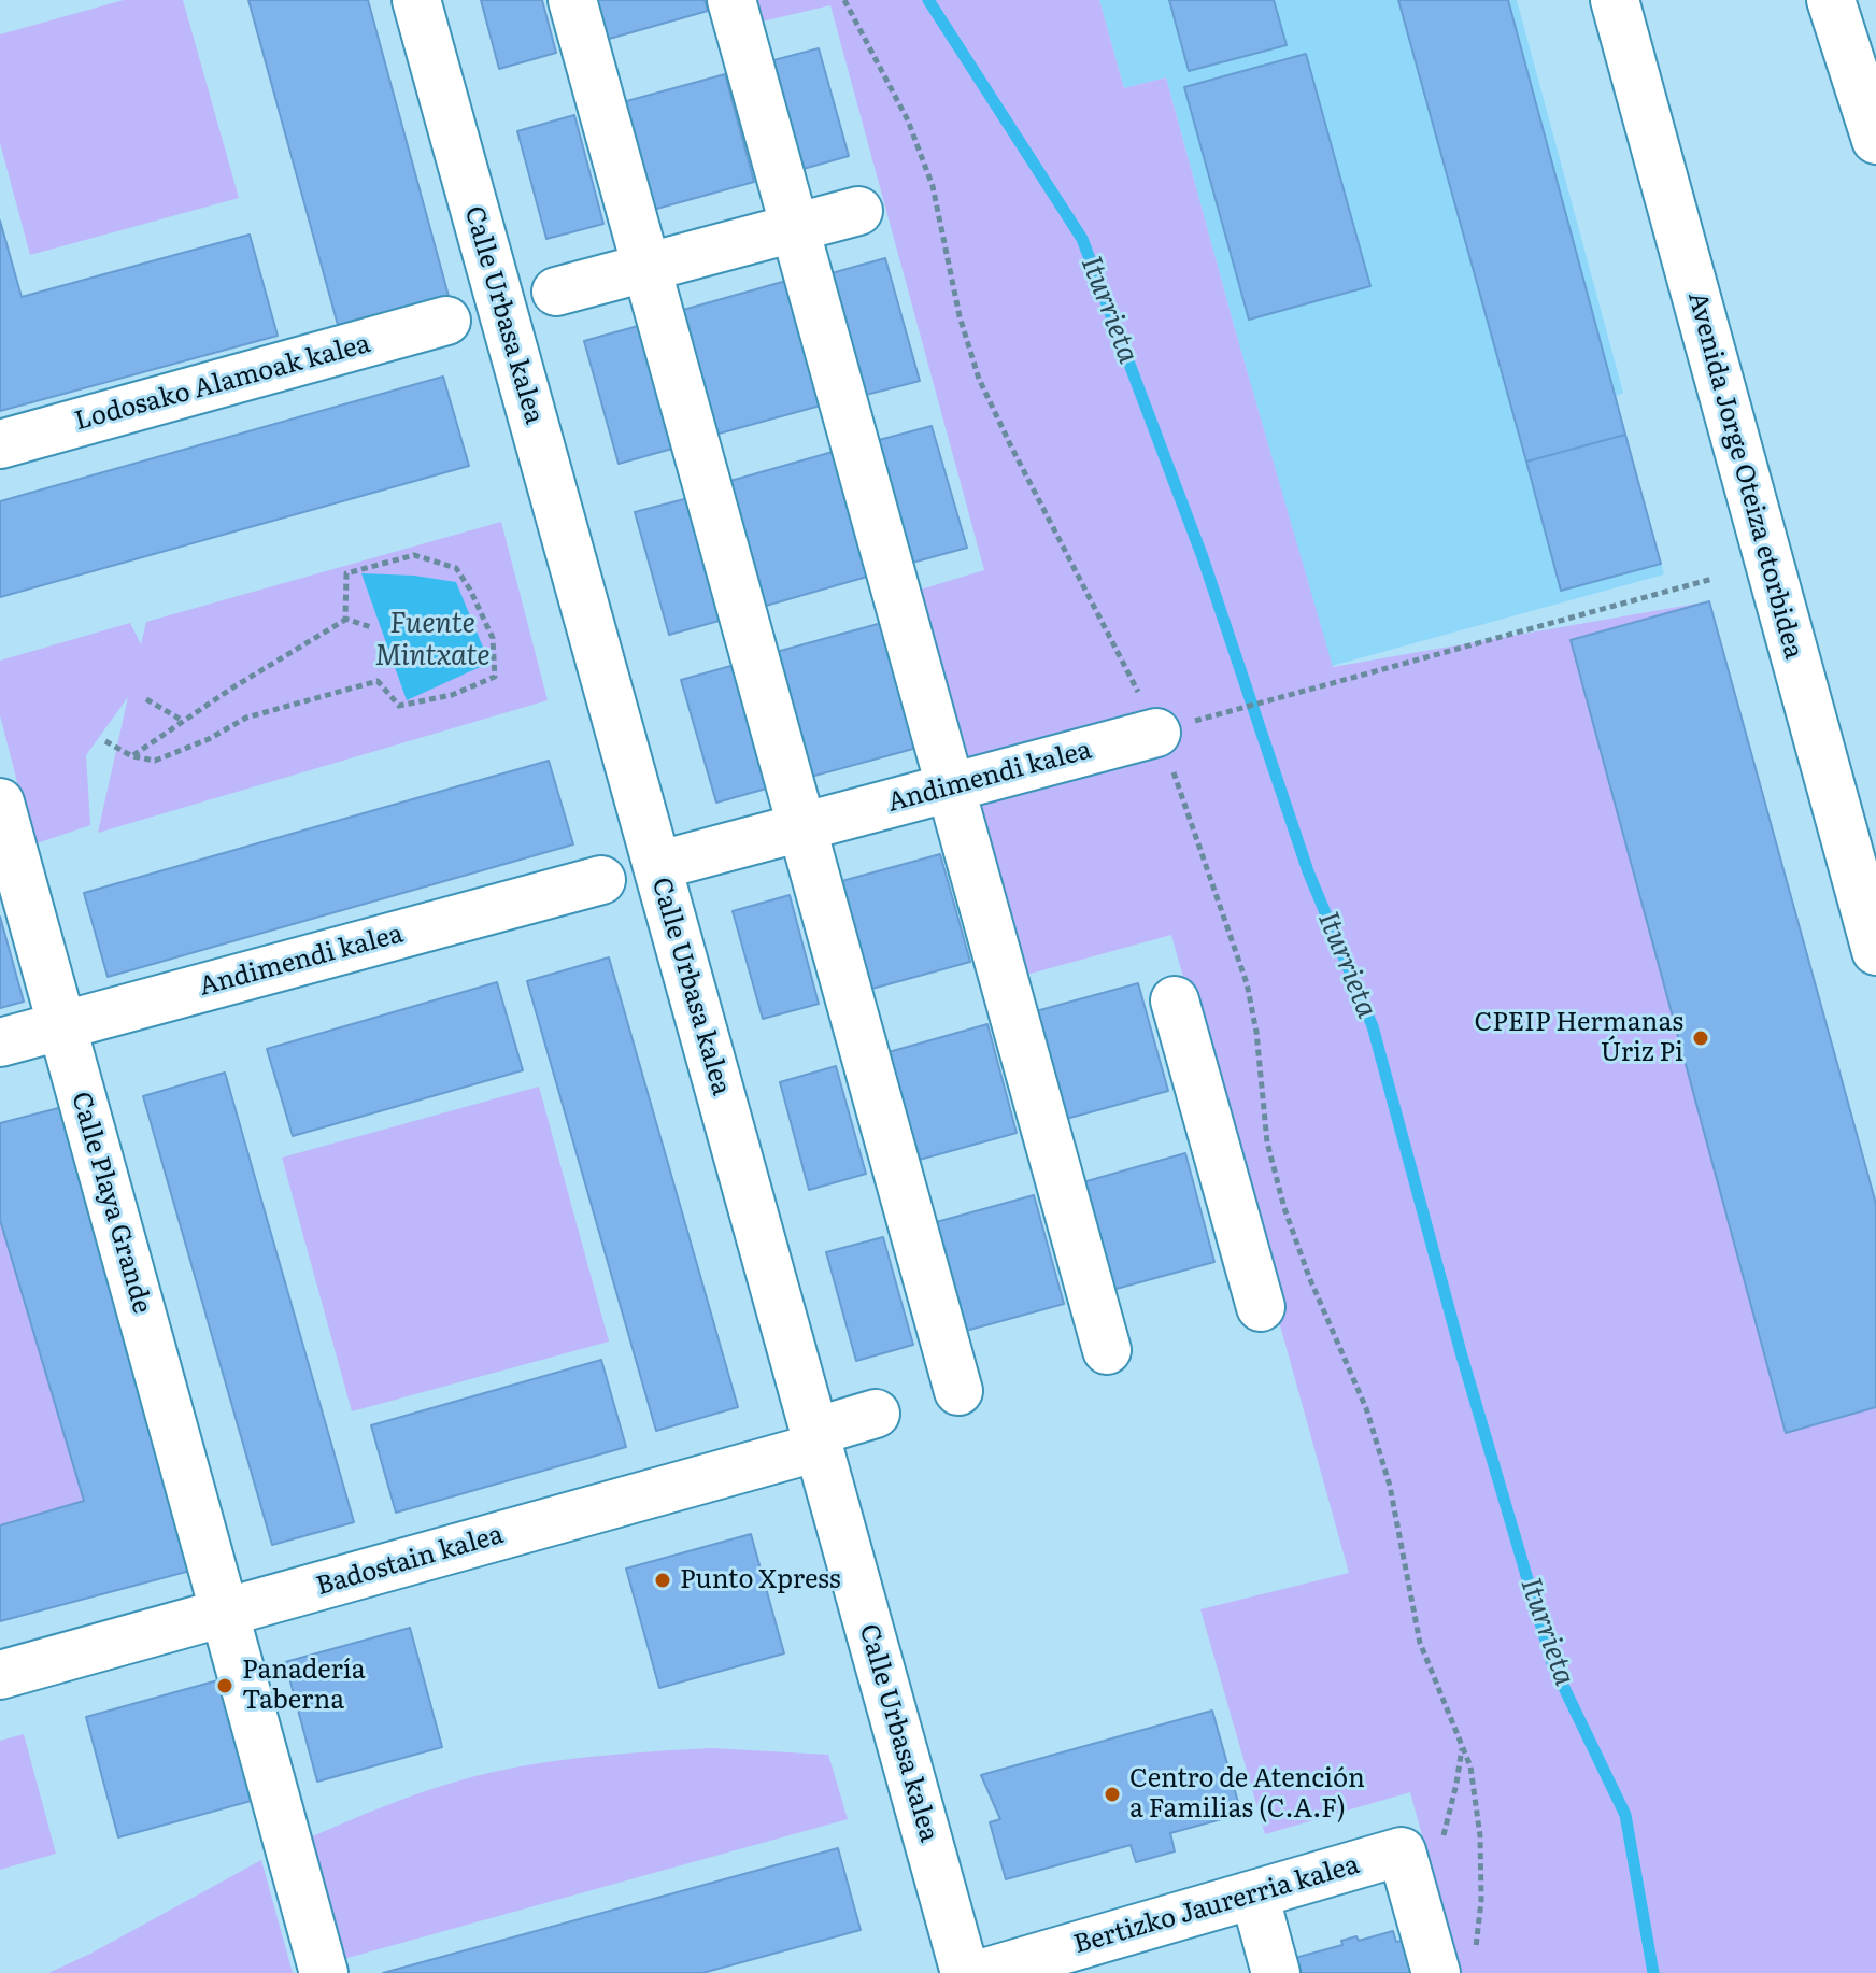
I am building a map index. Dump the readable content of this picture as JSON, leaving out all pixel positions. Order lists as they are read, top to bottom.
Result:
{
  "streets": {
    "street": [
      "Calle Urbasa kalea",
      "Lodosako Alamoak kalea",
      "Avenida Jorge Oteiza etorbidea",
      "Andimendi kalea",
      "Calle Playa Grande",
      "Badostain kalea",
      "Bertizko Jaurerria kalea"
    ]
  },
  "crossings": [
    ["Calle Urbasa kalea", "Badostain kalea"],
    ["Andimendi kalea", "Calle Playa Grande"]
  ],
  "water": ["Iturrieta", "Fuente Mintxate"],
  "places": [
    "CPEIP Hermanas Úriz Pi",
    "Punto Xpress",
    "Panadería Taberna",
    "Centro de Atención a Familias (C.A.F)"
  ]
}
